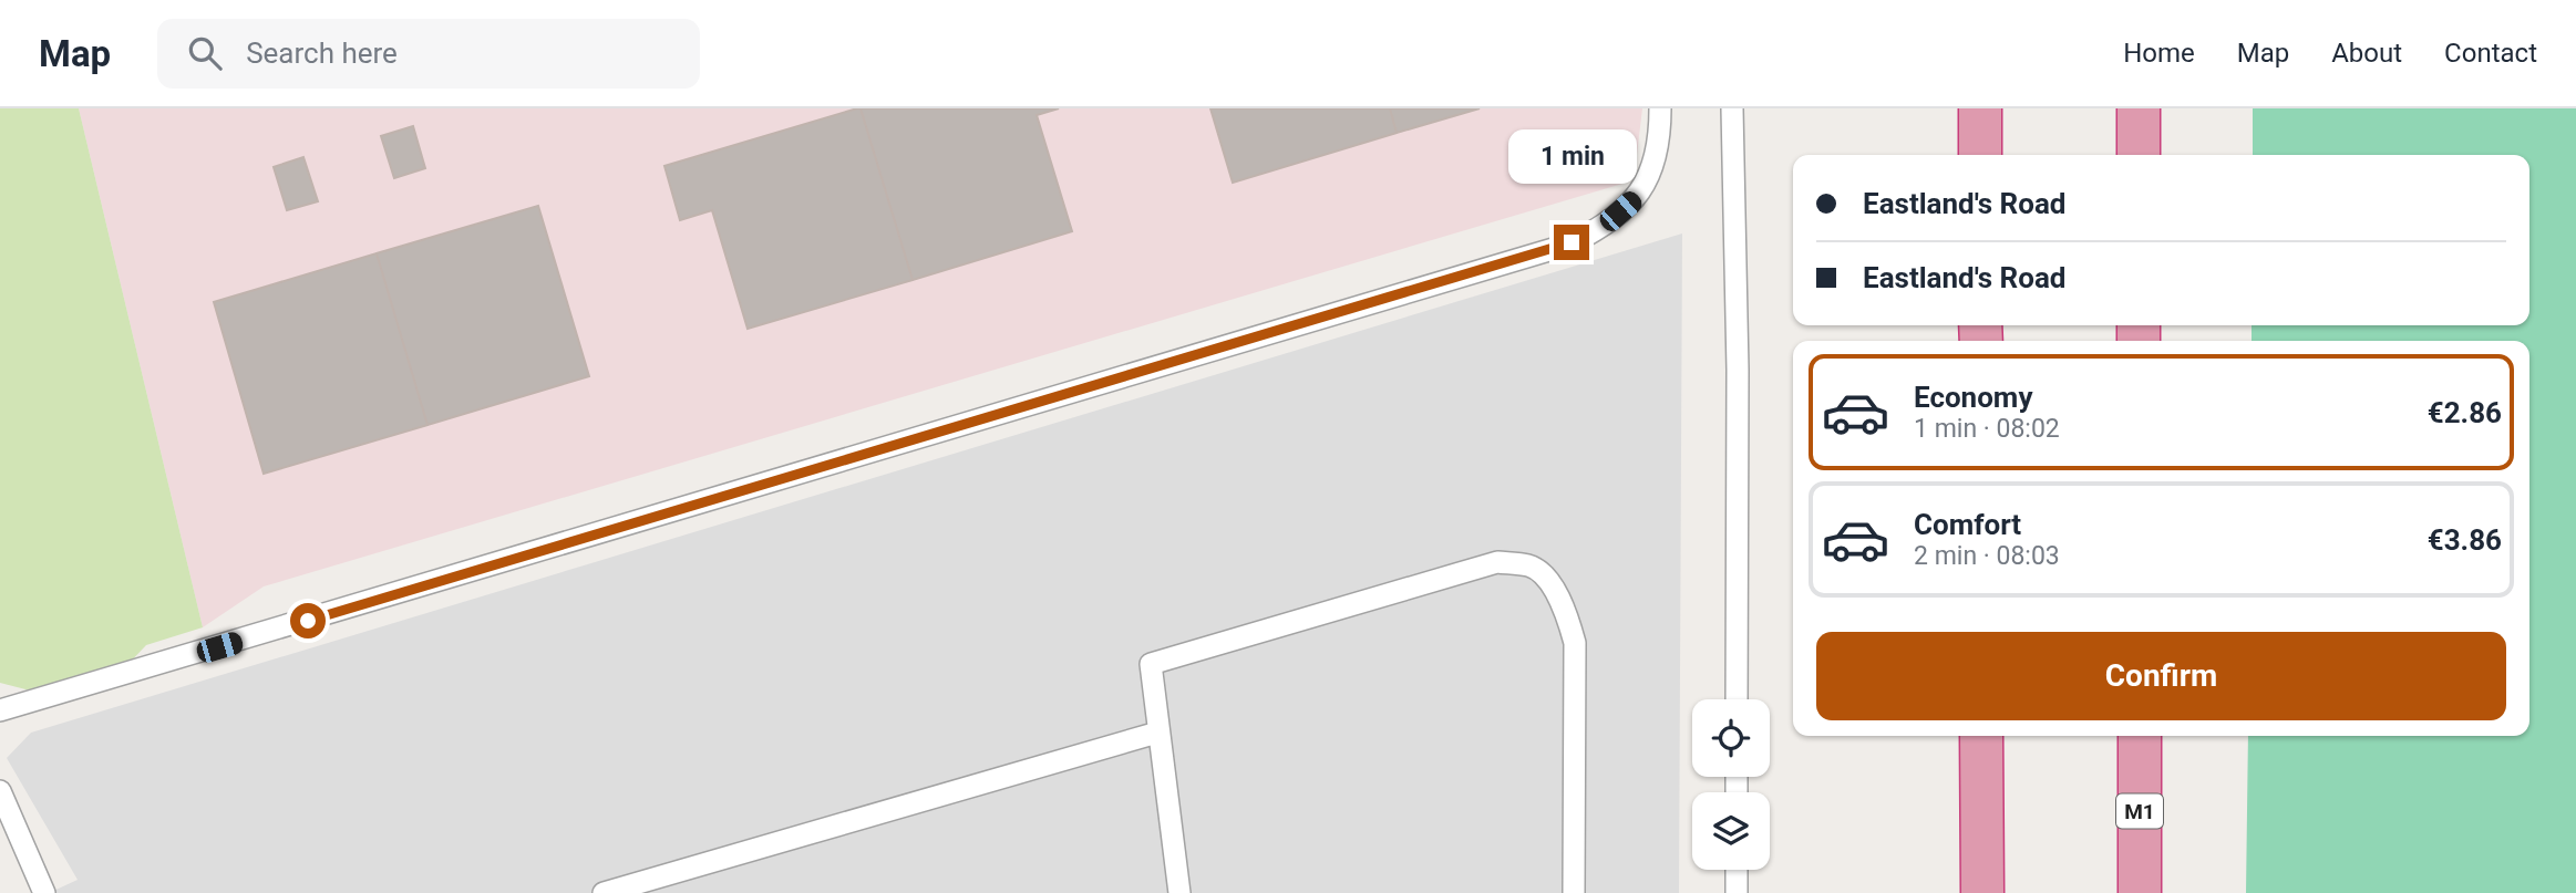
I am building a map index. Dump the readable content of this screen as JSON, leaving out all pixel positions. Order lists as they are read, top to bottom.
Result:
{
  "streets": {
    "highway": ["M1"]
  },
  "page": {
    "header": "Map",
    "search": "Search here",
    "nav": [
      "Home",
      "Map",
      "About",
      "Contact"
    ],
    "bubble": "1 min",
    "banner": ["Eastland's Road", "Eastland's Road"],
    "list": [
      {
        "name": "Economy",
        "note": "1 min · 08:02",
        "value": "€2.86"
      },
      {
        "name": "Comfort",
        "note": "2 min · 08:03",
        "value": "€3.86"
      }
    ],
    "buttons": "Confirm"
  }
}
